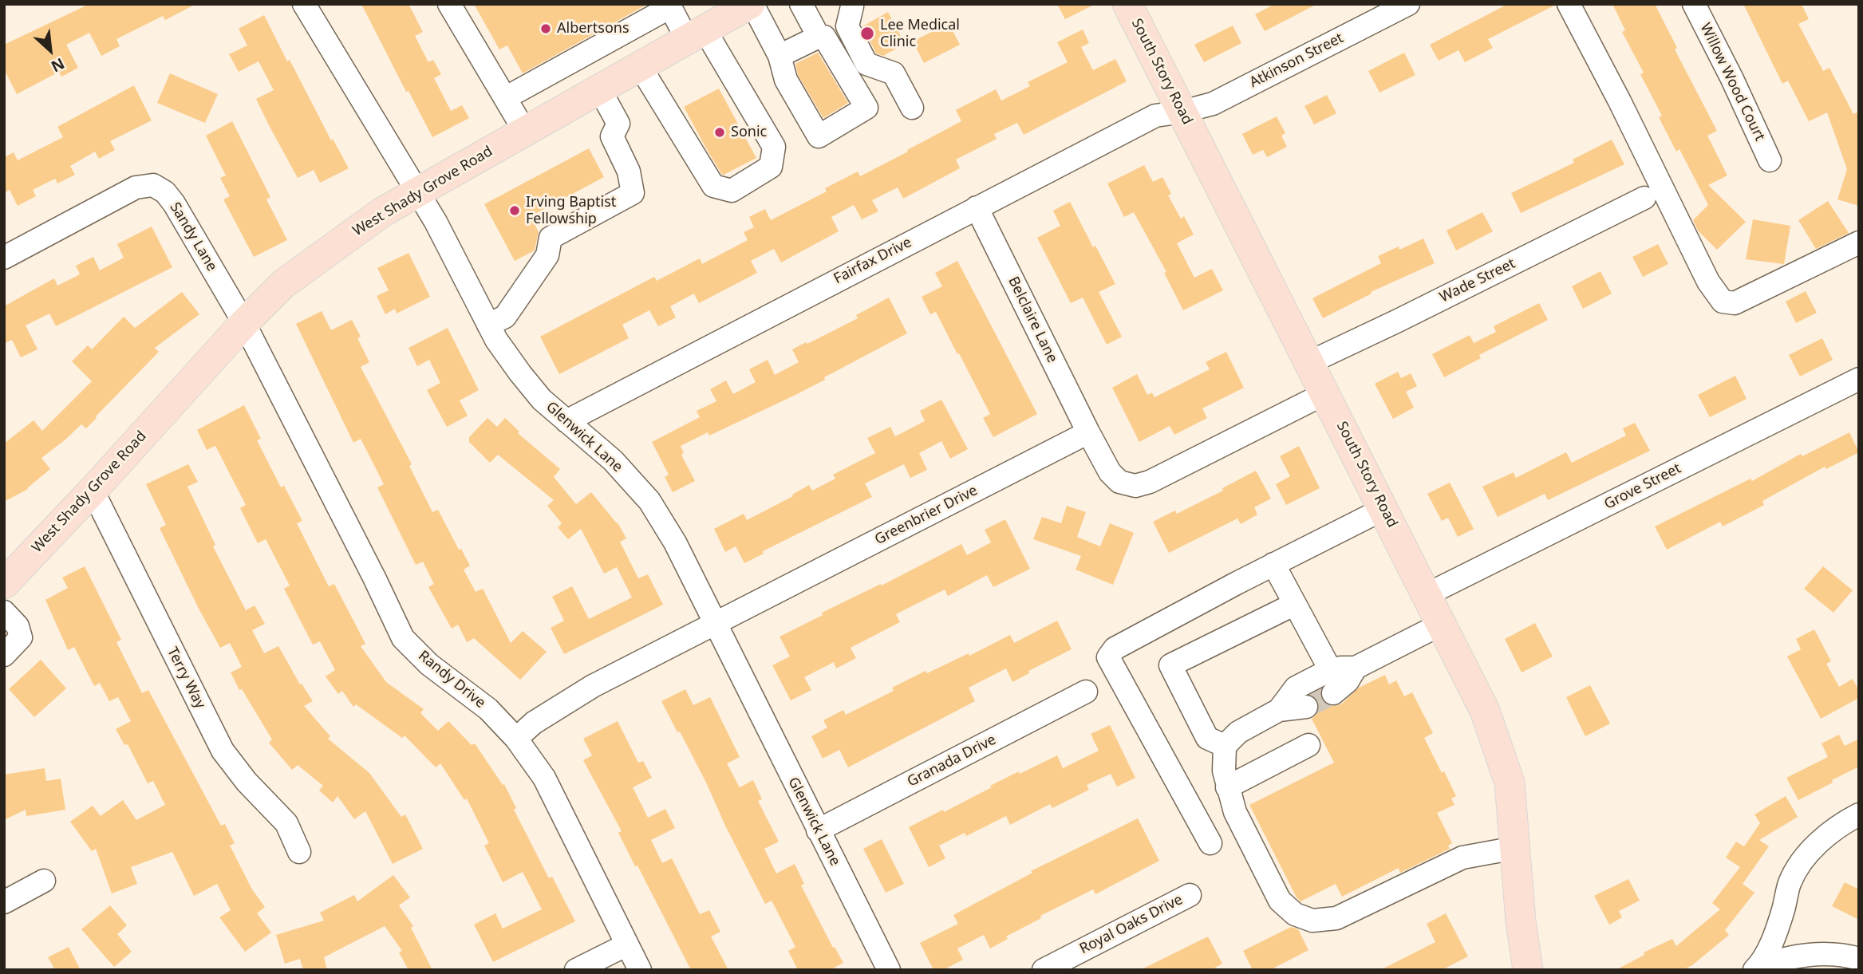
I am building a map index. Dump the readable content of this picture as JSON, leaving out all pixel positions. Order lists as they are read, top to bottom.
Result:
{
  "streets": {
    "main road": ["South Story Road", "West Shady Grove Road"],
    "street": [
      "Atkinson Street",
      "Willow Wood Court",
      "Sandy Lane",
      "Fairfax Drive",
      "Wade Street",
      "Belclaire Lane",
      "Glenwick Lane",
      "Grove Street",
      "Greenbrier Drive",
      "Terry Way",
      "Randy Drive",
      "Granada Drive",
      "Royal Oaks Drive"
    ]
  },
  "crossings": [
    ["Atkinson Street", "South Story Road"],
    ["Atkinson Street", "Fairfax Drive"],
    ["South Story Road", "Fairfax Drive"],
    ["South Story Road", "Wade Street"],
    ["South Story Road", "Grove Street"],
    ["West Shady Grove Road", "Sandy Lane"],
    ["West Shady Grove Road", "Glenwick Lane"],
    ["West Shady Grove Road", "Terry Way"],
    ["West Shady Grove Road", "Randy Drive"],
    ["Sandy Lane", "Randy Drive"],
    ["Fairfax Drive", "Belclaire Lane"],
    ["Fairfax Drive", "Glenwick Lane"],
    ["Belclaire Lane", "Greenbrier Drive"],
    ["Glenwick Lane", "Greenbrier Drive"],
    ["Glenwick Lane", "Granada Drive"],
    ["Greenbrier Drive", "Randy Drive"]
  ],
  "places": [
    "Albertsons",
    "Lee Medical Clinic",
    "Sonic",
    "Irving Baptist Fellowship"
  ],
  "north": "bottom right"
}
